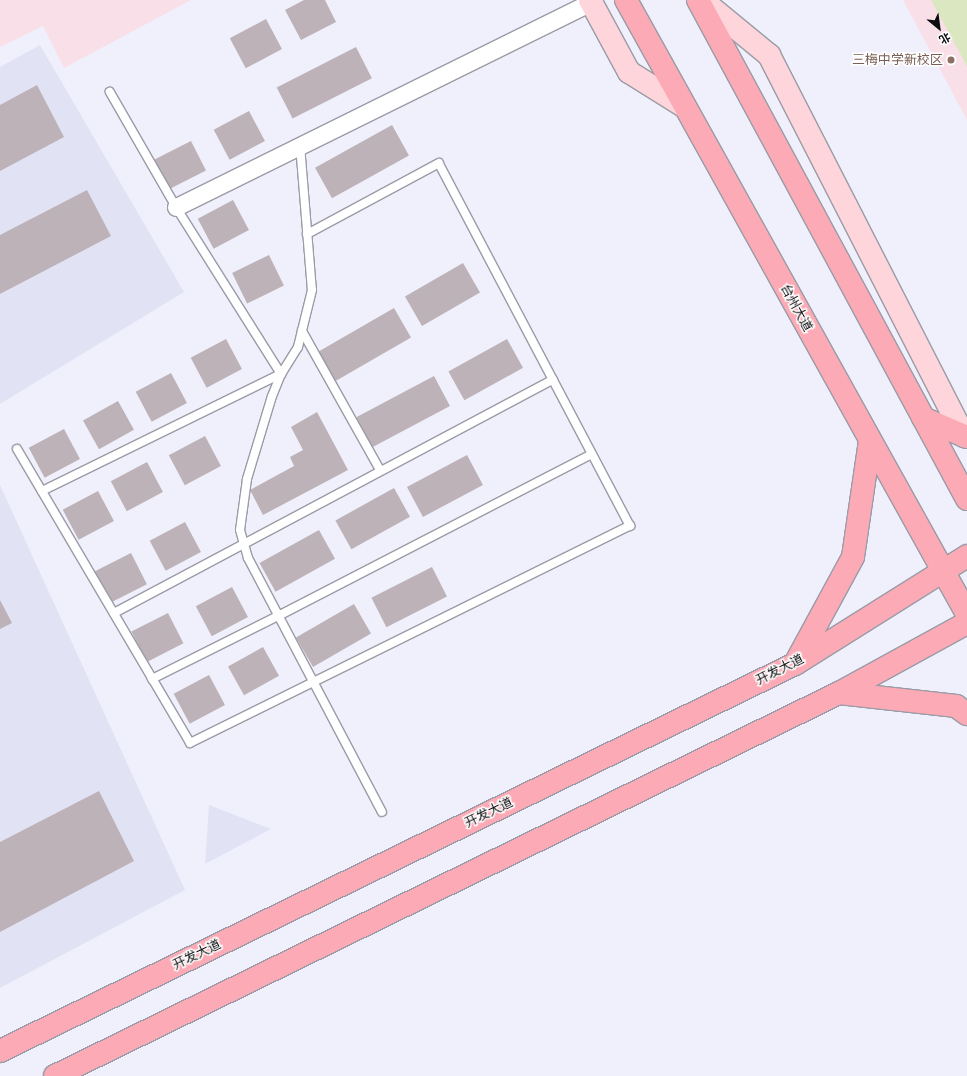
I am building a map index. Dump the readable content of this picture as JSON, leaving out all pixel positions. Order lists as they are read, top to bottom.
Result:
{
  "streets": {
    "main road": ["台州大道", "开发大道"]
  },
  "crossings": [
    ["台州大道", "开发大道"]
  ],
  "places": ["三梅中学新校区"],
  "north": "bottom right"
}
